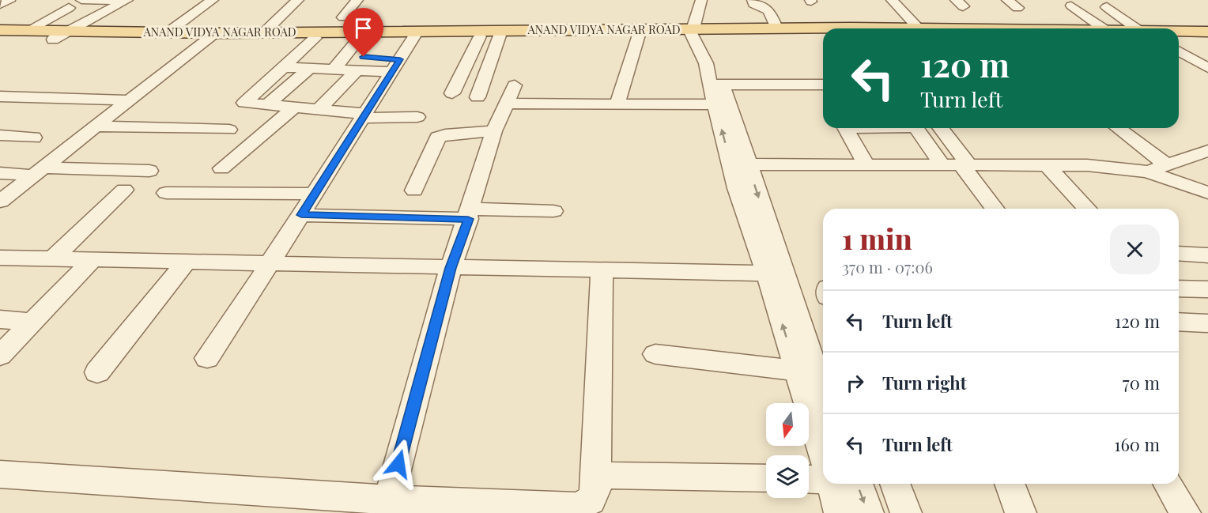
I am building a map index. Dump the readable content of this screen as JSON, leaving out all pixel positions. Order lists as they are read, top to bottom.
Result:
{
  "streets": {
    "main road": ["ANAND VIDYA NAGAR ROAD"]
  },
  "north": "bottom",
  "page": {
    "turn": ["120 m", "Turn left"],
    "heading": ["1 min", "370 m · 07:06"],
    "list": [
      {
        "name": "Turn left",
        "value": "120 m"
      },
      {
        "name": "Turn right",
        "value": "70 m"
      },
      {
        "name": "Turn left",
        "value": "160 m"
      }
    ]
  }
}
